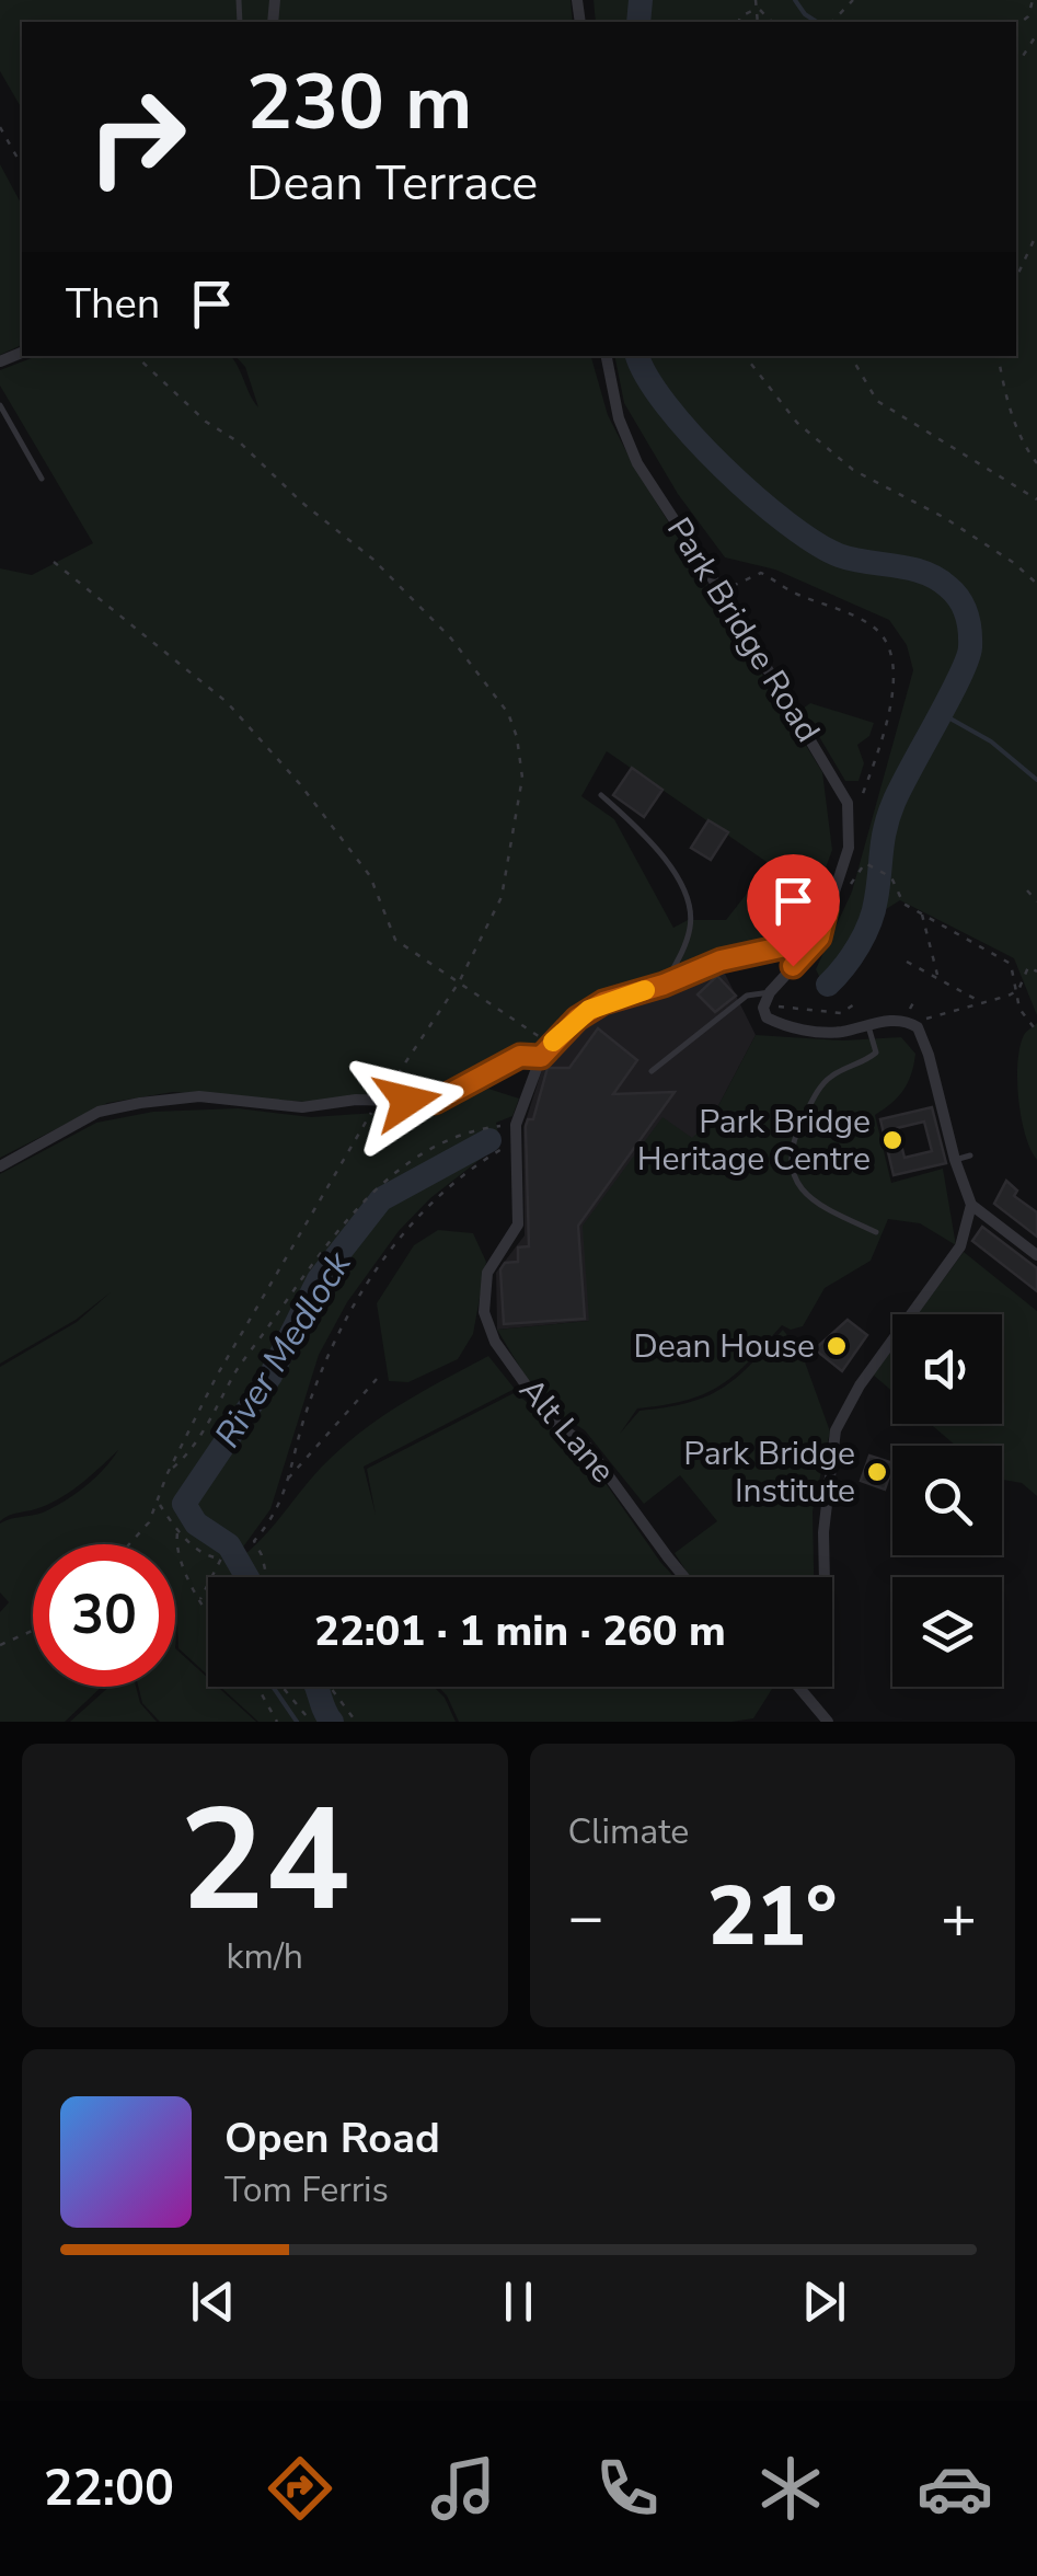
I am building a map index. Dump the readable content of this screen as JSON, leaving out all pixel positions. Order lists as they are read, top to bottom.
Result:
{
  "streets": {
    "street": ["Park Bridge Road", "Alt Lane"]
  },
  "water": ["River Medlock"],
  "places": ["Park Bridge Heritage Centre", "Dean House", "Park Bridge Institute"],
  "page": {
    "turn": ["230 m", "Dean Terrace"],
    "then": "Then",
    "limit": "30",
    "trip": "22:01 · 1 min · 260 m",
    "tile": [
      ["24", "km/h"],
      "Climate"
    ],
    "heat": ["−", "21°", "+"],
    "song": ["Open Road", "Tom Ferris"],
    "tabs": "22:00"
  }
}
